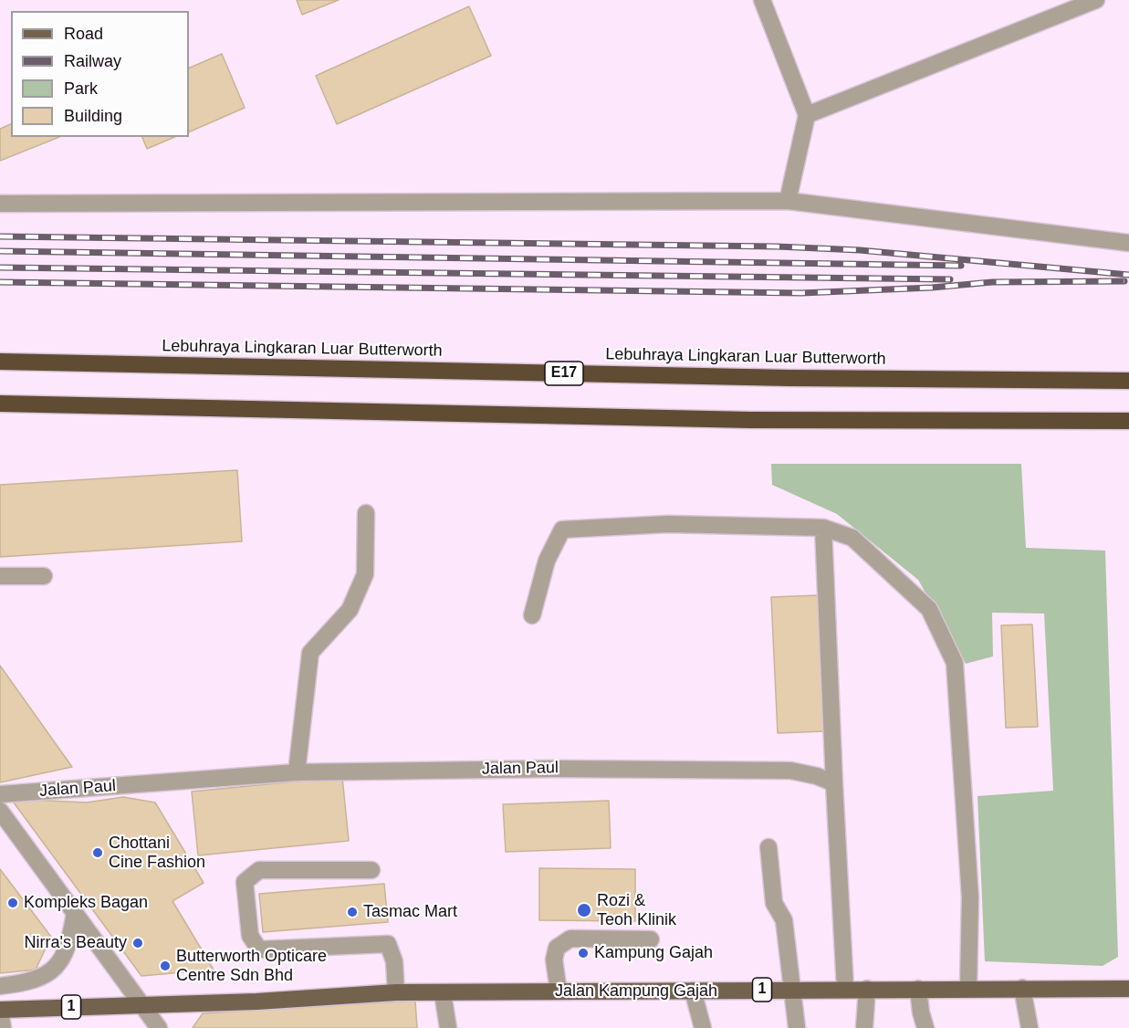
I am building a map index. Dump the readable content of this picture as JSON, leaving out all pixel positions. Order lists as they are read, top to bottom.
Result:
{
  "streets": {
    "highway": ["Lebuhraya Lingkaran Luar Butterworth", "E17"],
    "main road": ["1", "Jalan Kampung Gajah"],
    "street": ["Jalan Paul"]
  },
  "crossings": [
    ["1", "Jalan Kampung Gajah"]
  ],
  "places": [
    "Chottani Cine Fashion",
    "Kompleks Bagan",
    "Rozi & Teoh Klinik",
    "Tasmac Mart",
    "Nirra's Beauty",
    "Kampung Gajah",
    "Butterworth Opticare Centre Sdn Bhd"
  ],
  "legend": [
    "Road",
    "Railway",
    "Park",
    "Building"
  ]
}
